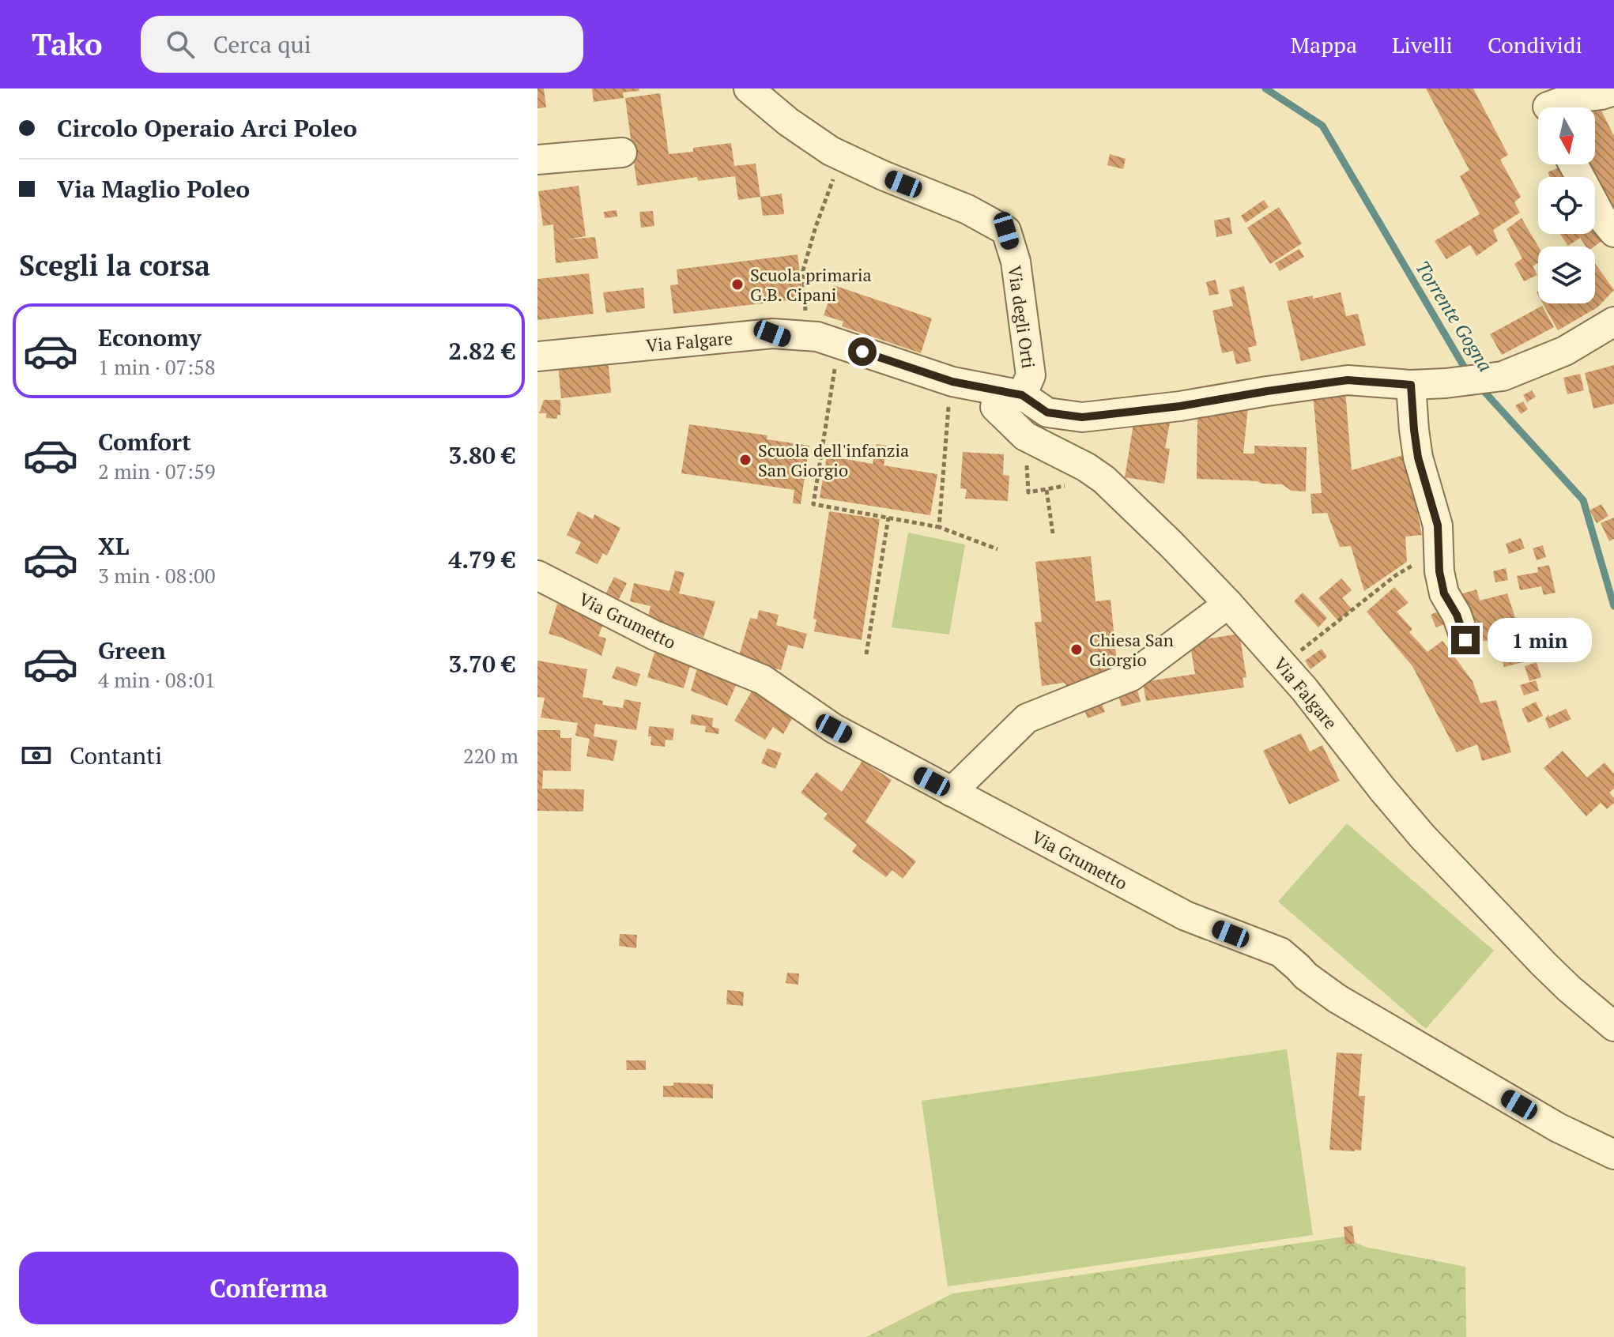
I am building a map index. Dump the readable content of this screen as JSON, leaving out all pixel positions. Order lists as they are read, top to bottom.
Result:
{
  "streets": {
    "street": ["Via degli Orti", "Via Falgare", "Via Grumetto"]
  },
  "crossings": [
    ["Via degli Orti", "Via Falgare"]
  ],
  "water": ["Torrente Gogna"],
  "places": ["Scuola primaria G.B. Cipani", "Scuola dell'infanzia San Giorgio", "Chiesa San Giorgio"],
  "north": "bottom",
  "page": {
    "header": "Tako",
    "search": "Cerca qui",
    "nav": ["Mappa", "Livelli", "Condividi"],
    "banner": ["Circolo Operaio Arci Poleo", "Via Maglio Poleo"],
    "heading": "Scegli la corsa",
    "list": [
      {
        "name": "Economy",
        "note": "1 min · 07:58",
        "value": "2.82 €"
      },
      {
        "name": "Comfort",
        "note": "2 min · 07:59",
        "value": "3.80 €"
      },
      {
        "name": "XL",
        "note": "3 min · 08:00",
        "value": "4.79 €"
      },
      {
        "name": "Green",
        "note": "4 min · 08:01",
        "value": "3.70 €"
      }
    ],
    "bubble": "1 min",
    "pay": ["Contanti", "220 m"],
    "buttons": "Conferma"
  }
}
